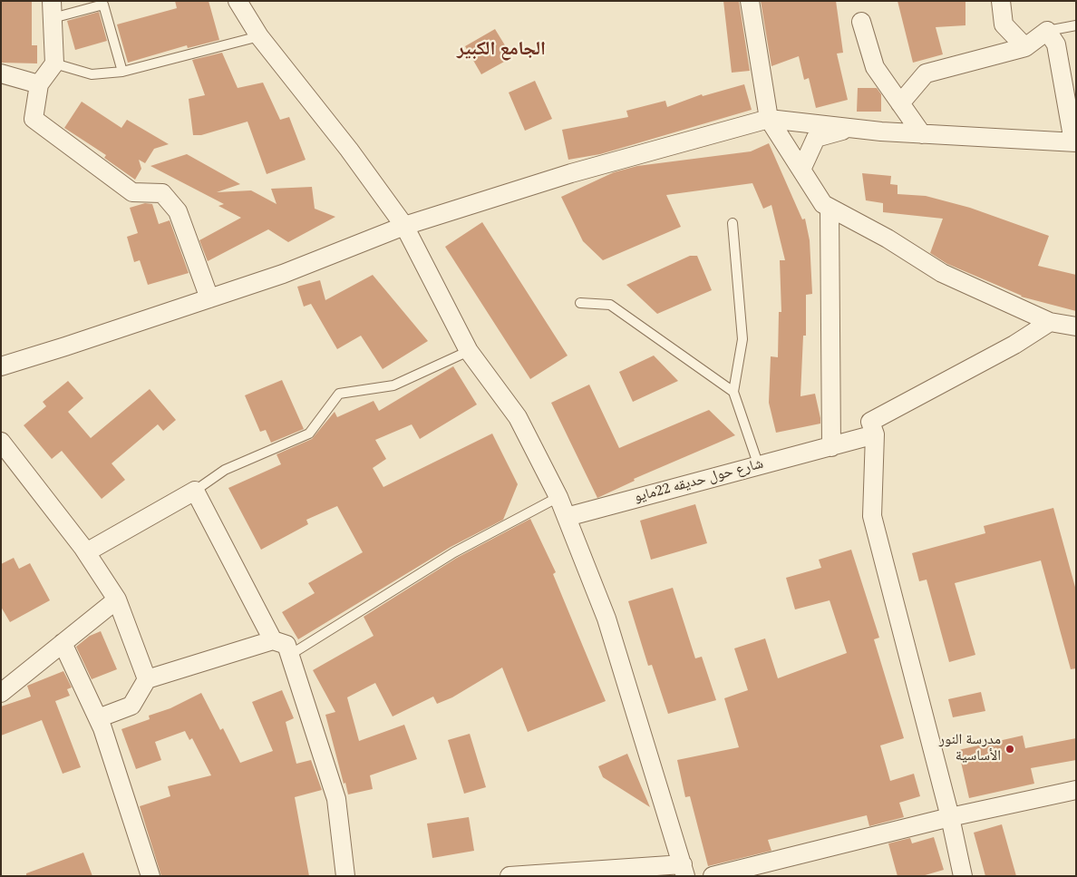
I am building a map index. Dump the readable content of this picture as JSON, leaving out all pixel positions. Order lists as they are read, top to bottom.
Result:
{
  "streets": {
    "street": ["شارع حول حديقه 22مايو"]
  },
  "districts": ["الجامع الكبير"],
  "places": ["مدرسة النور الأساسية"]
}
